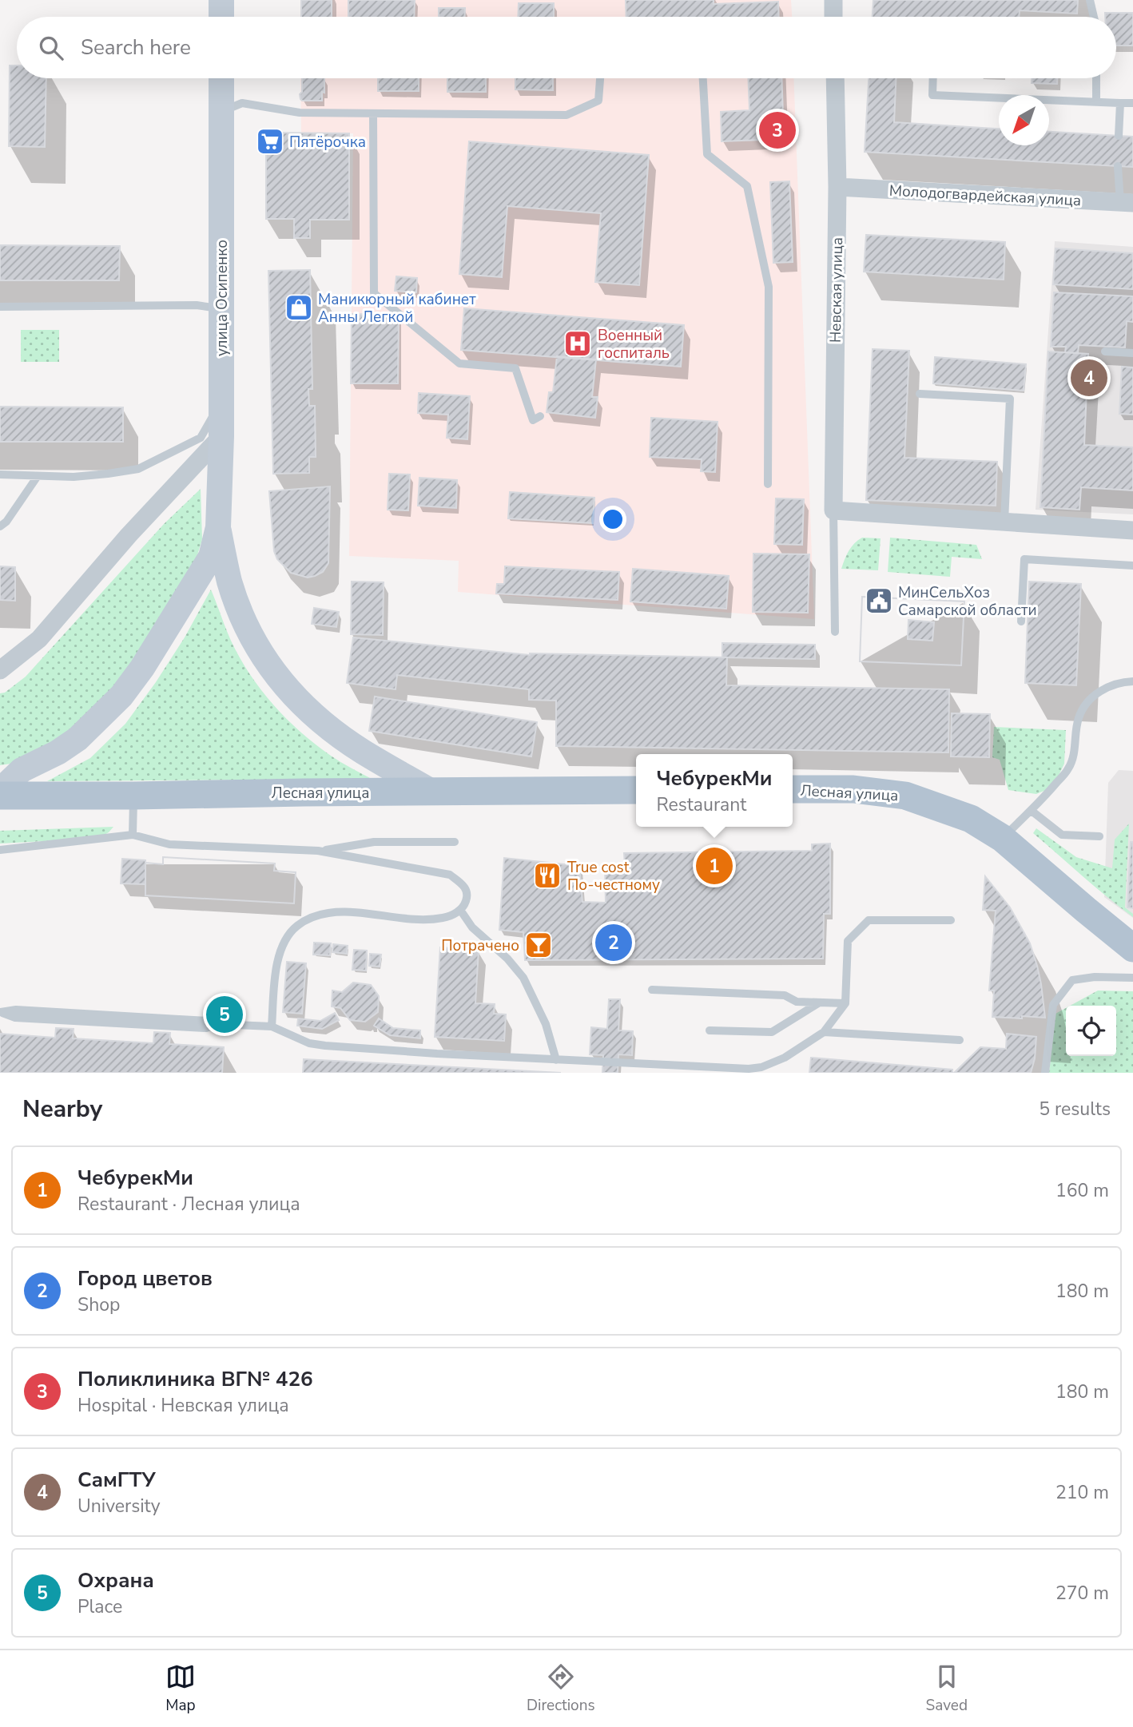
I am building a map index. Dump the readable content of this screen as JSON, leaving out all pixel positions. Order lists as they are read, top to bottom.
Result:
{
  "streets": {
    "main road": ["улица Осипенко", "Лесная улица"],
    "street": ["Молодогвардейская улица", "Невская улица"]
  },
  "crossings": [
    ["Молодогвардейская улица", "Невская улица"],
    ["улица Осипенко", "Лесная улица"]
  ],
  "places": {
    "supermarket": ["Пятёрочка"],
    "shop": ["Маникюрный кабинет Анны Легкой"],
    "hospital": ["Военный госпиталь"],
    "public building": ["МинСельХоз Самарской области"],
    "restaurant": ["True cost По-честному"],
    "bar": ["Потрачено"]
  },
  "north": "bottom left",
  "page": {
    "search": "Search here",
    "pins": [
      "3",
      "4",
      "1",
      "2",
      "5"
    ],
    "popup": ["ЧебурекМи", "Restaurant"],
    "heading": ["Nearby", "5 results"],
    "list": [
      {
        "mark": "1",
        "name": "ЧебурекМи",
        "note": "Restaurant · Лесная улица",
        "value": "160 m"
      },
      {
        "mark": "2",
        "name": "Город цветов",
        "note": "Shop",
        "value": "180 m"
      },
      {
        "mark": "3",
        "name": "Поликлиника ВГ№ 426",
        "note": "Hospital · Невская улица",
        "value": "180 m"
      },
      {
        "mark": "4",
        "name": "СамГТУ",
        "note": "University",
        "value": "210 m"
      },
      {
        "mark": "5",
        "name": "Охрана",
        "note": "Place",
        "value": "270 m"
      }
    ],
    "nav": ["Map", "Directions", "Saved"]
  }
}
